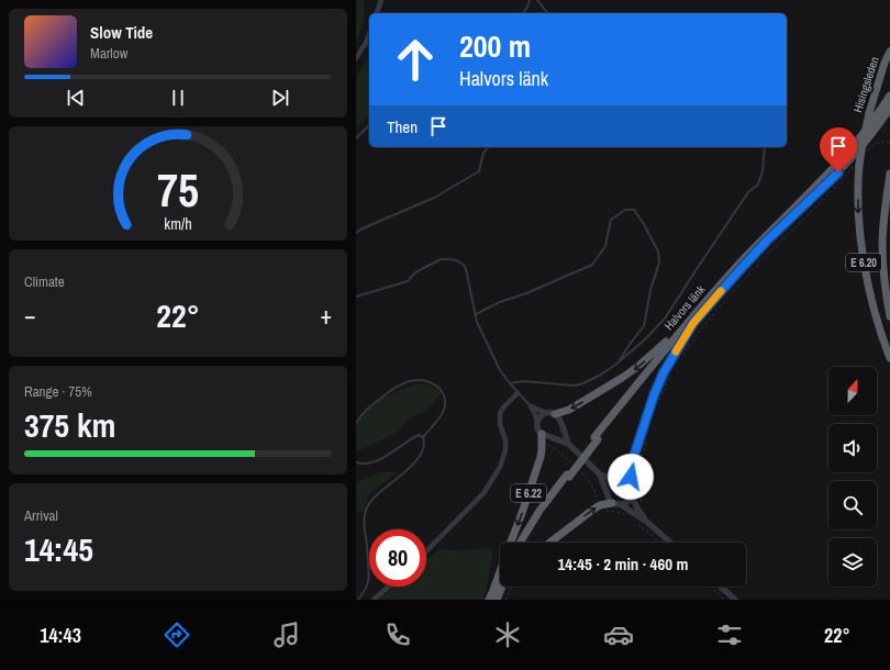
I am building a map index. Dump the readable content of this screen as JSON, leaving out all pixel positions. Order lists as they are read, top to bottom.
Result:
{
  "streets": {
    "highway": [
      "Hisingsleden",
      "E 6.20",
      "Halvors länk",
      "E 6.22"
    ]
  },
  "crossings": [
    ["Halvors länk", "E 6.22"]
  ],
  "north": "top",
  "page": {
    "turn": ["200 m", "Halvors länk"],
    "song": ["Slow Tide", "Marlow"],
    "then": "Then",
    "tile": [
      "Climate",
      ["Range · 75%", "375 km"],
      ["Arrival", "14:45"]
    ],
    "heat": ["−", "22°", "+"],
    "limit": "80",
    "trip": "14:45 · 2 min · 460 m",
    "tabs": ["14:43", "22°"],
    "gauge": ["75", "km/h"]
  }
}
